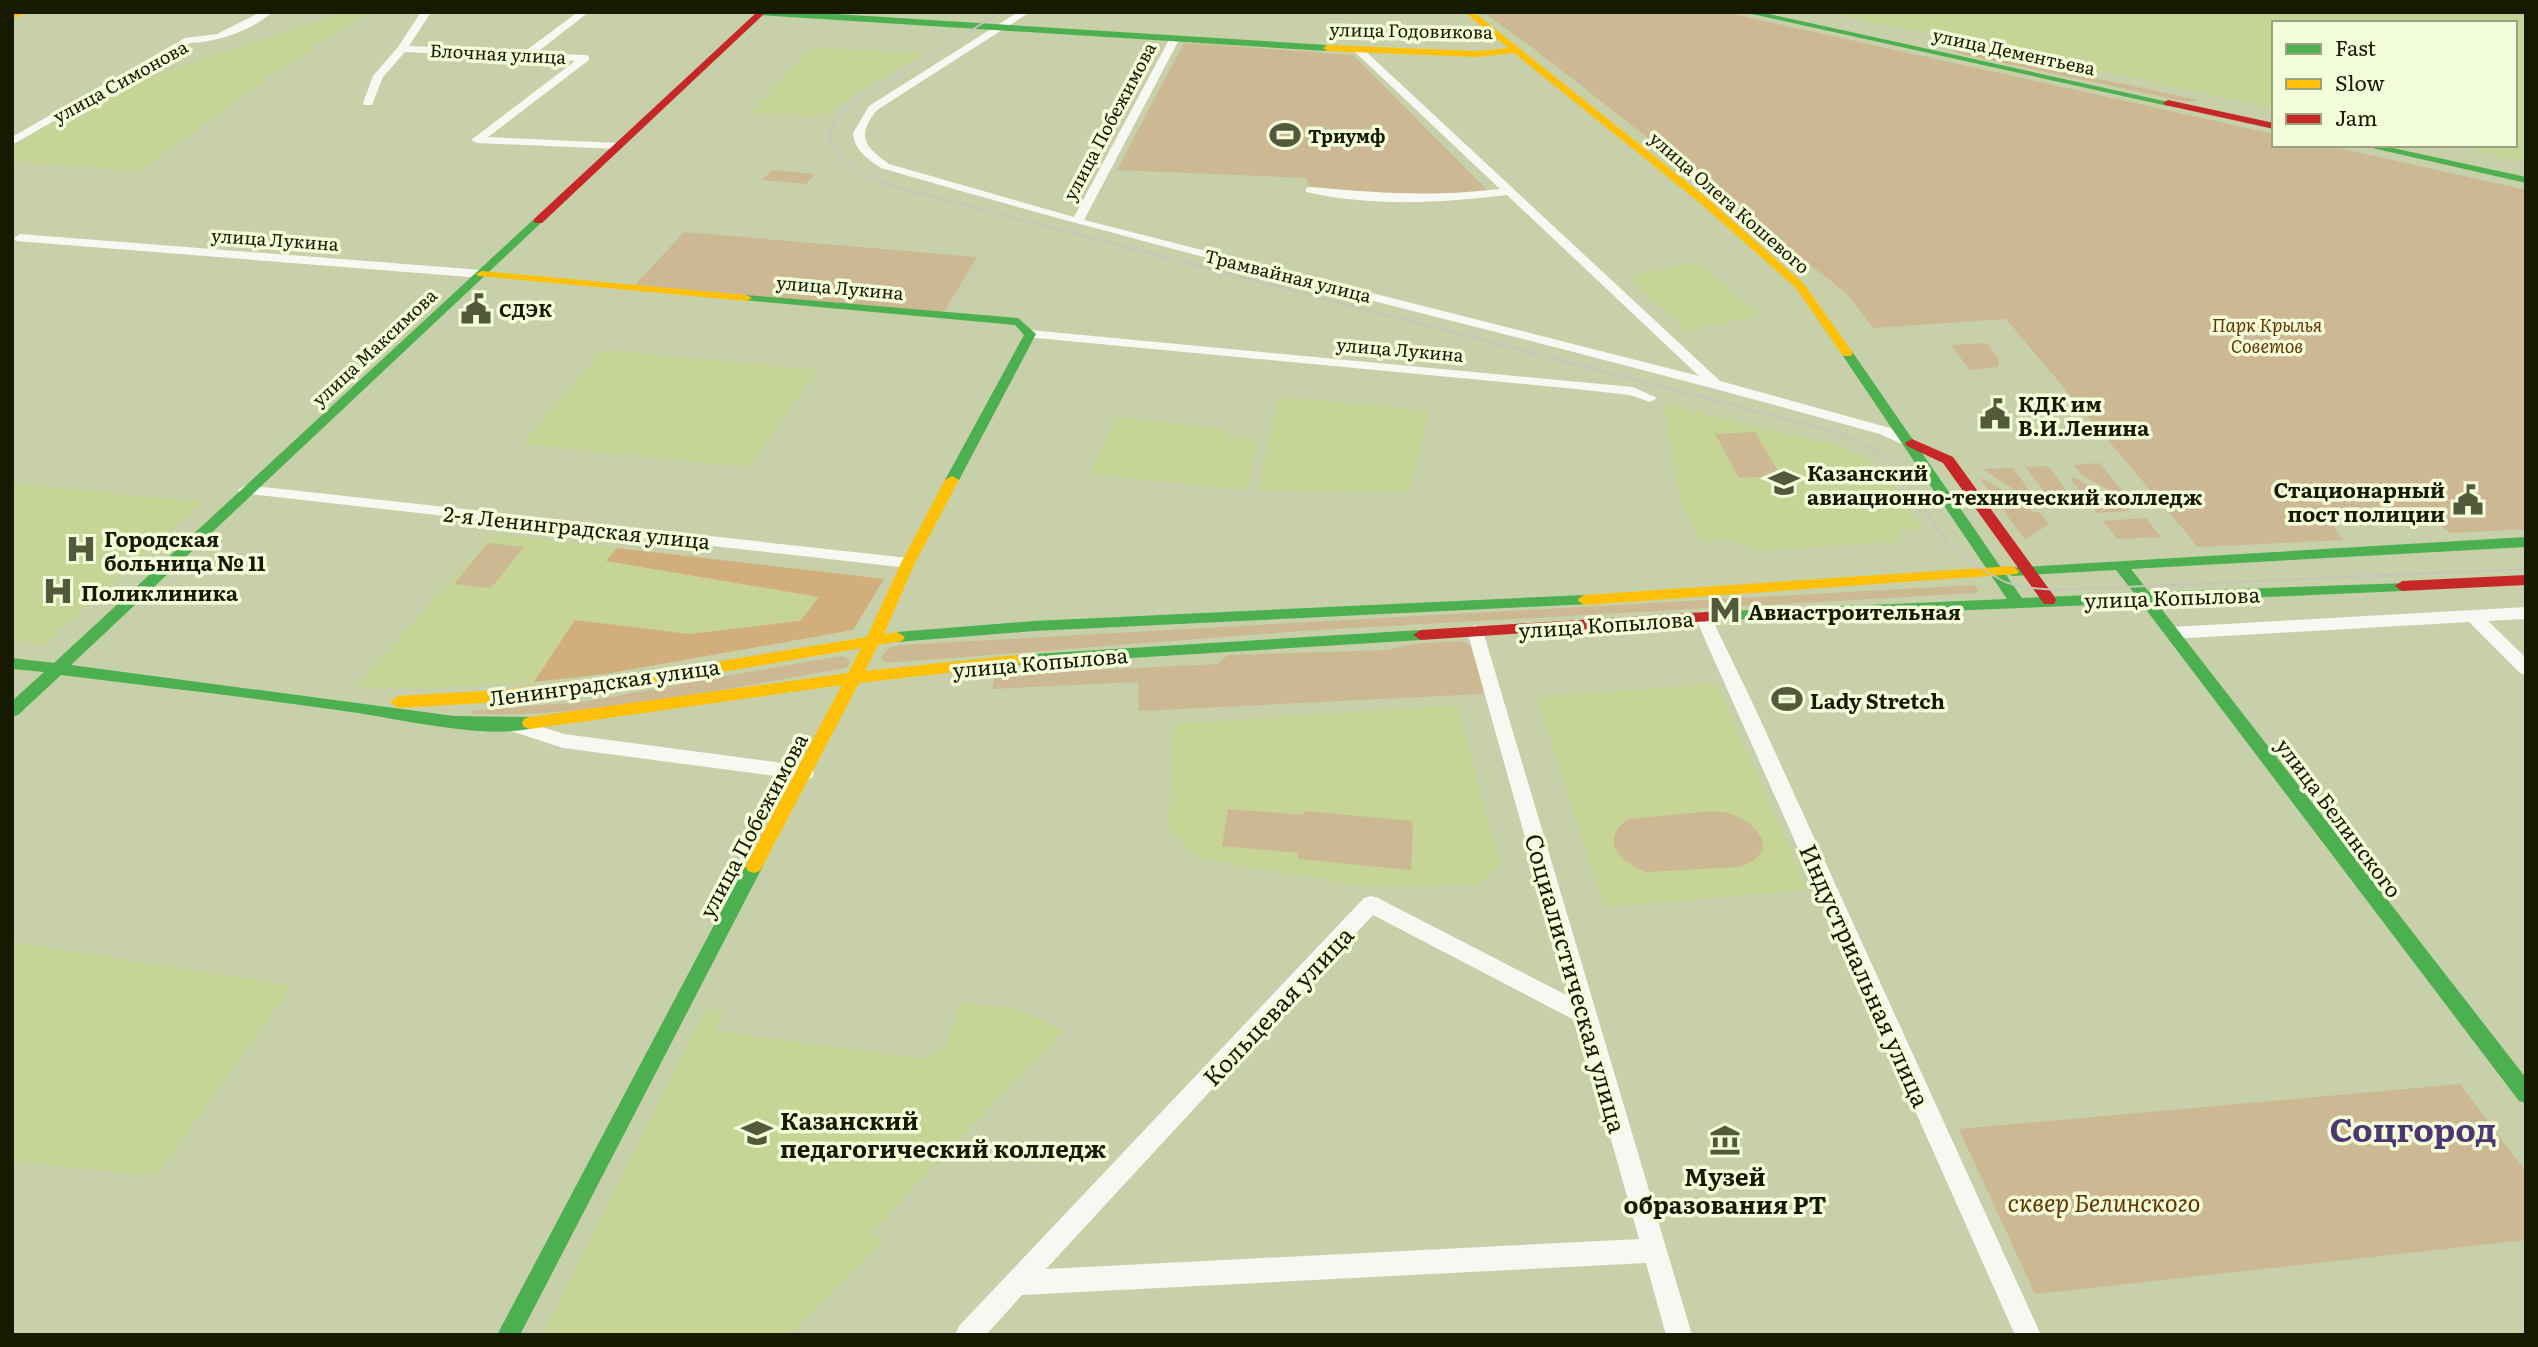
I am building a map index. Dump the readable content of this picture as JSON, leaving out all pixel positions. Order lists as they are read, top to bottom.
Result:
{
  "streets": {
    "main road": [
      "улица Годовикова",
      "улица Дементьева",
      "улица Побежимова",
      "улица Олега Кошевого",
      "улица Лукина",
      "улица Максимова",
      "улица Копылова",
      "Ленинградская улица",
      "улица Белинского"
    ],
    "street": [
      "Блочная улица",
      "улица Симонова",
      "Трамвайная улица",
      "2-я Ленинградская улица",
      "Индустриальная улица",
      "Социалистическая улица",
      "Кольцевая улица"
    ]
  },
  "crossings": [
    ["улица Годовикова", "улица Побежимова"],
    ["улица Годовикова", "улица Олега Кошевого"],
    ["улица Годовикова", "Трамвайная улица"],
    ["улица Годовикова", "улица Максимова"],
    ["Блочная улица", "улица Максимова"],
    ["улица Побежимова", "улица Лукина"],
    ["улица Побежимова", "Трамвайная улица"],
    ["улица Побежимова", "2-я Ленинградская улица"],
    ["улица Побежимова", "улица Копылова"],
    ["улица Побежимова", "Ленинградская улица"],
    ["улица Олега Кошевого", "Трамвайная улица"],
    ["улица Олега Кошевого", "улица Копылова"],
    ["улица Лукина", "улица Максимова"],
    ["улица Максимова", "2-я Ленинградская улица"],
    ["улица Максимова", "Ленинградская улица"],
    ["улица Копылова", "Ленинградская улица"],
    ["улица Копылова", "улица Белинского"],
    ["улица Копылова", "Индустриальная улица"],
    ["улица Копылова", "Социалистическая улица"],
    ["Социалистическая улица", "Кольцевая улица"]
  ],
  "districts": ["Соцгород"],
  "parks": ["Парк Крылья Советов", "сквер Белинского"],
  "places": {
    "sports": ["Триумф", "Lady Stretch"],
    "public building": ["СДЭК", "КДК им В.И.Ленина", "Стационарный пост полиции"],
    "school or university": ["Казанский авиационно-технический колледж", "Казанский педагогический колледж"],
    "hospital": ["Городская больница № 11", "Поликлиника"],
    "metro station": ["Авиастроительная"],
    "museum": ["Музей образования РТ"]
  },
  "legend": ["Fast", "Slow", "Jam"]
}
